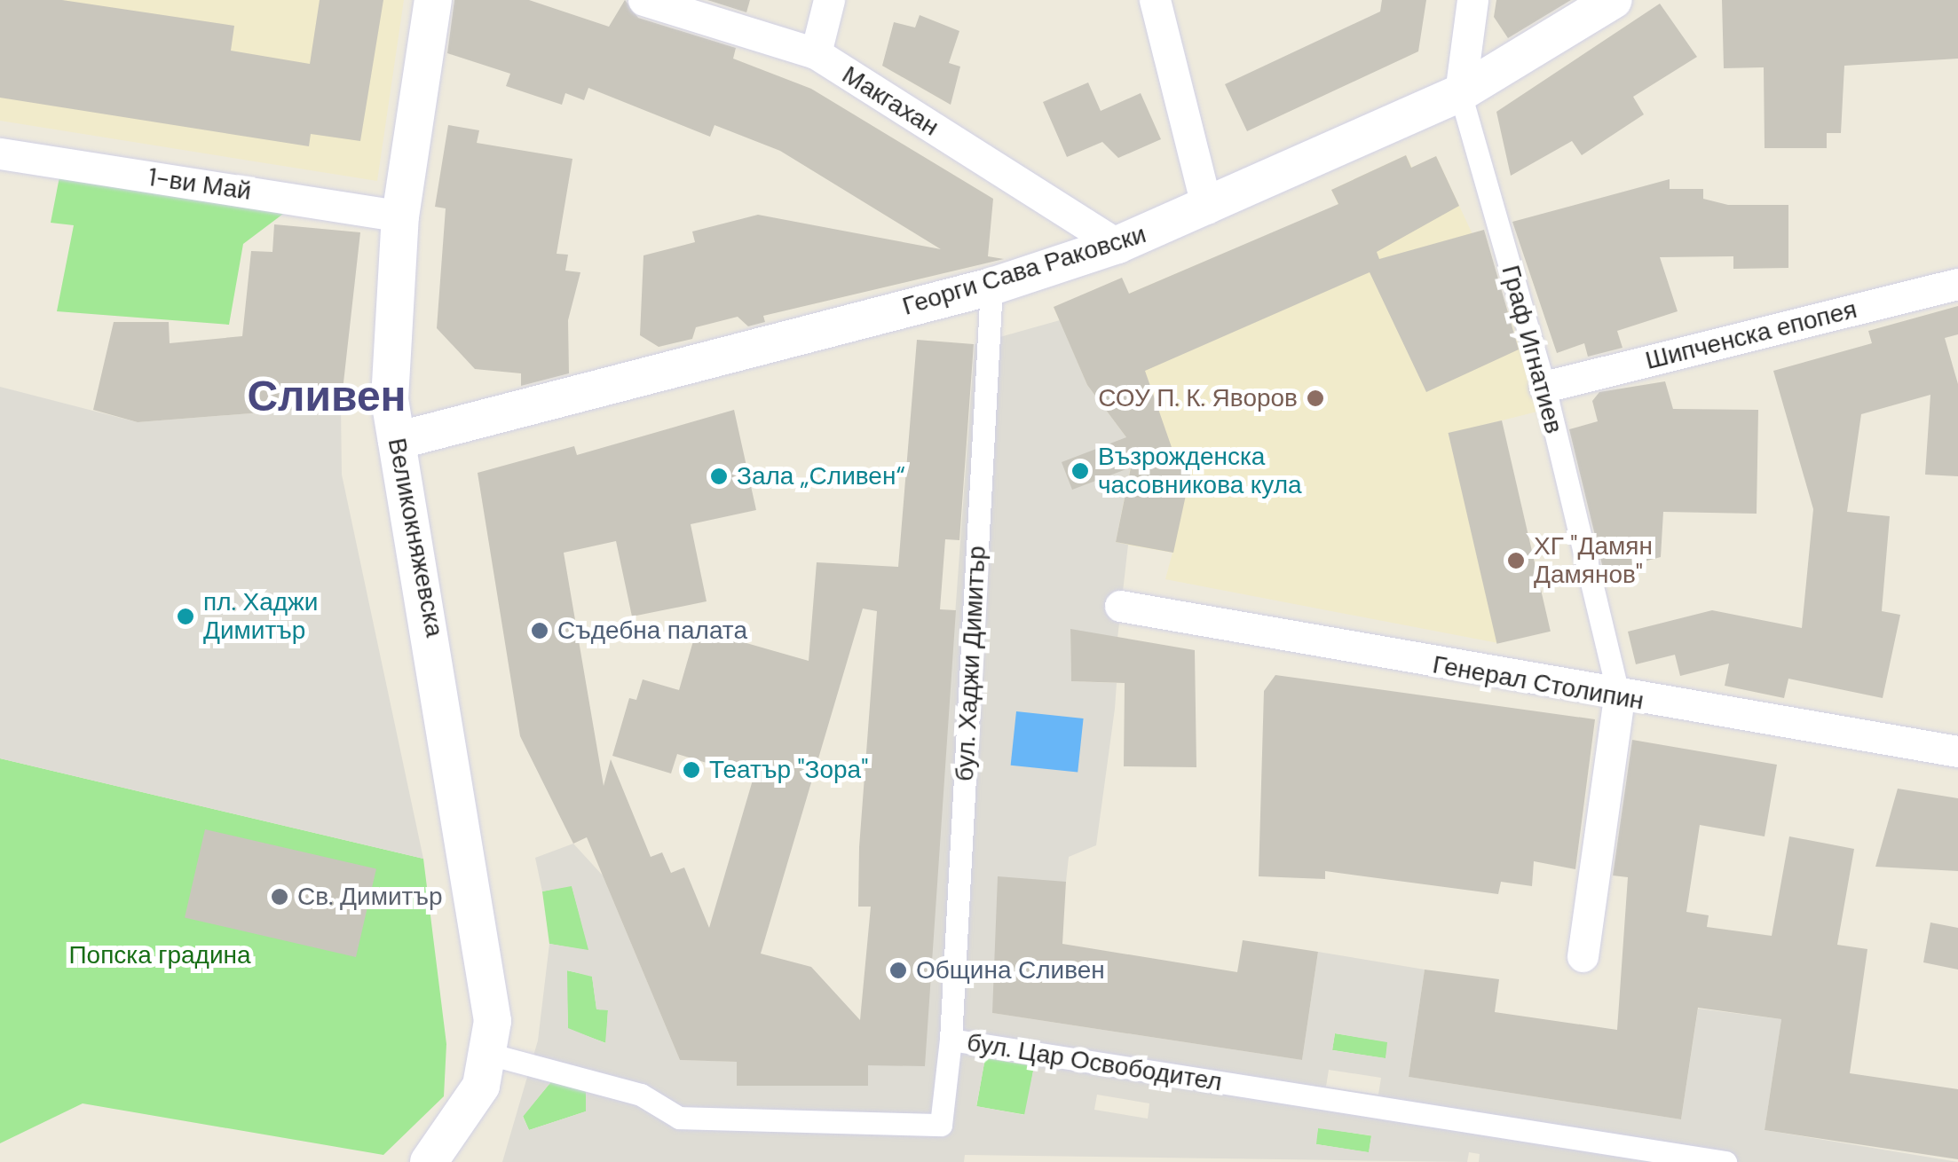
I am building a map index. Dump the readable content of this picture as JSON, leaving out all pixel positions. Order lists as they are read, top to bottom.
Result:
{
  "streets": {
    "street": [
      "Макгахан",
      "1-ви Май",
      "Георги Сава Раковски",
      "Шипченска епопея",
      "Граф Игнатиев",
      "Великокняжевска",
      "бул. Хаджи Димитър",
      "Генерал Столипин",
      "бул. Цар Освободител"
    ]
  },
  "crossings": [
    ["Макгахан", "Георги Сава Раковски"],
    ["1-ви Май", "Великокняжевска"],
    ["Георги Сава Раковски", "Граф Игнатиев"],
    ["Георги Сава Раковски", "Великокняжевска"],
    ["Георги Сава Раковски", "бул. Хаджи Димитър"],
    ["Шипченска епопея", "Граф Игнатиев"],
    ["Граф Игнатиев", "Генерал Столипин"],
    ["Великокняжевска", "бул. Цар Освободител"],
    ["бул. Хаджи Димитър", "бул. Цар Освободител"]
  ],
  "districts": ["Сливен"],
  "parks": ["Попска градина"],
  "places": [
    "СОУ П. К. Яворов",
    "Възрожденска часовникова кула",
    "Зала „Сливен“",
    "ХГ \"Дамян Дамянов\"",
    "пл. Хаджи Димитър",
    "Съдебна палата",
    "Театър \"Зора\"",
    "Св. Димитър",
    "Община Сливен"
  ]
}
